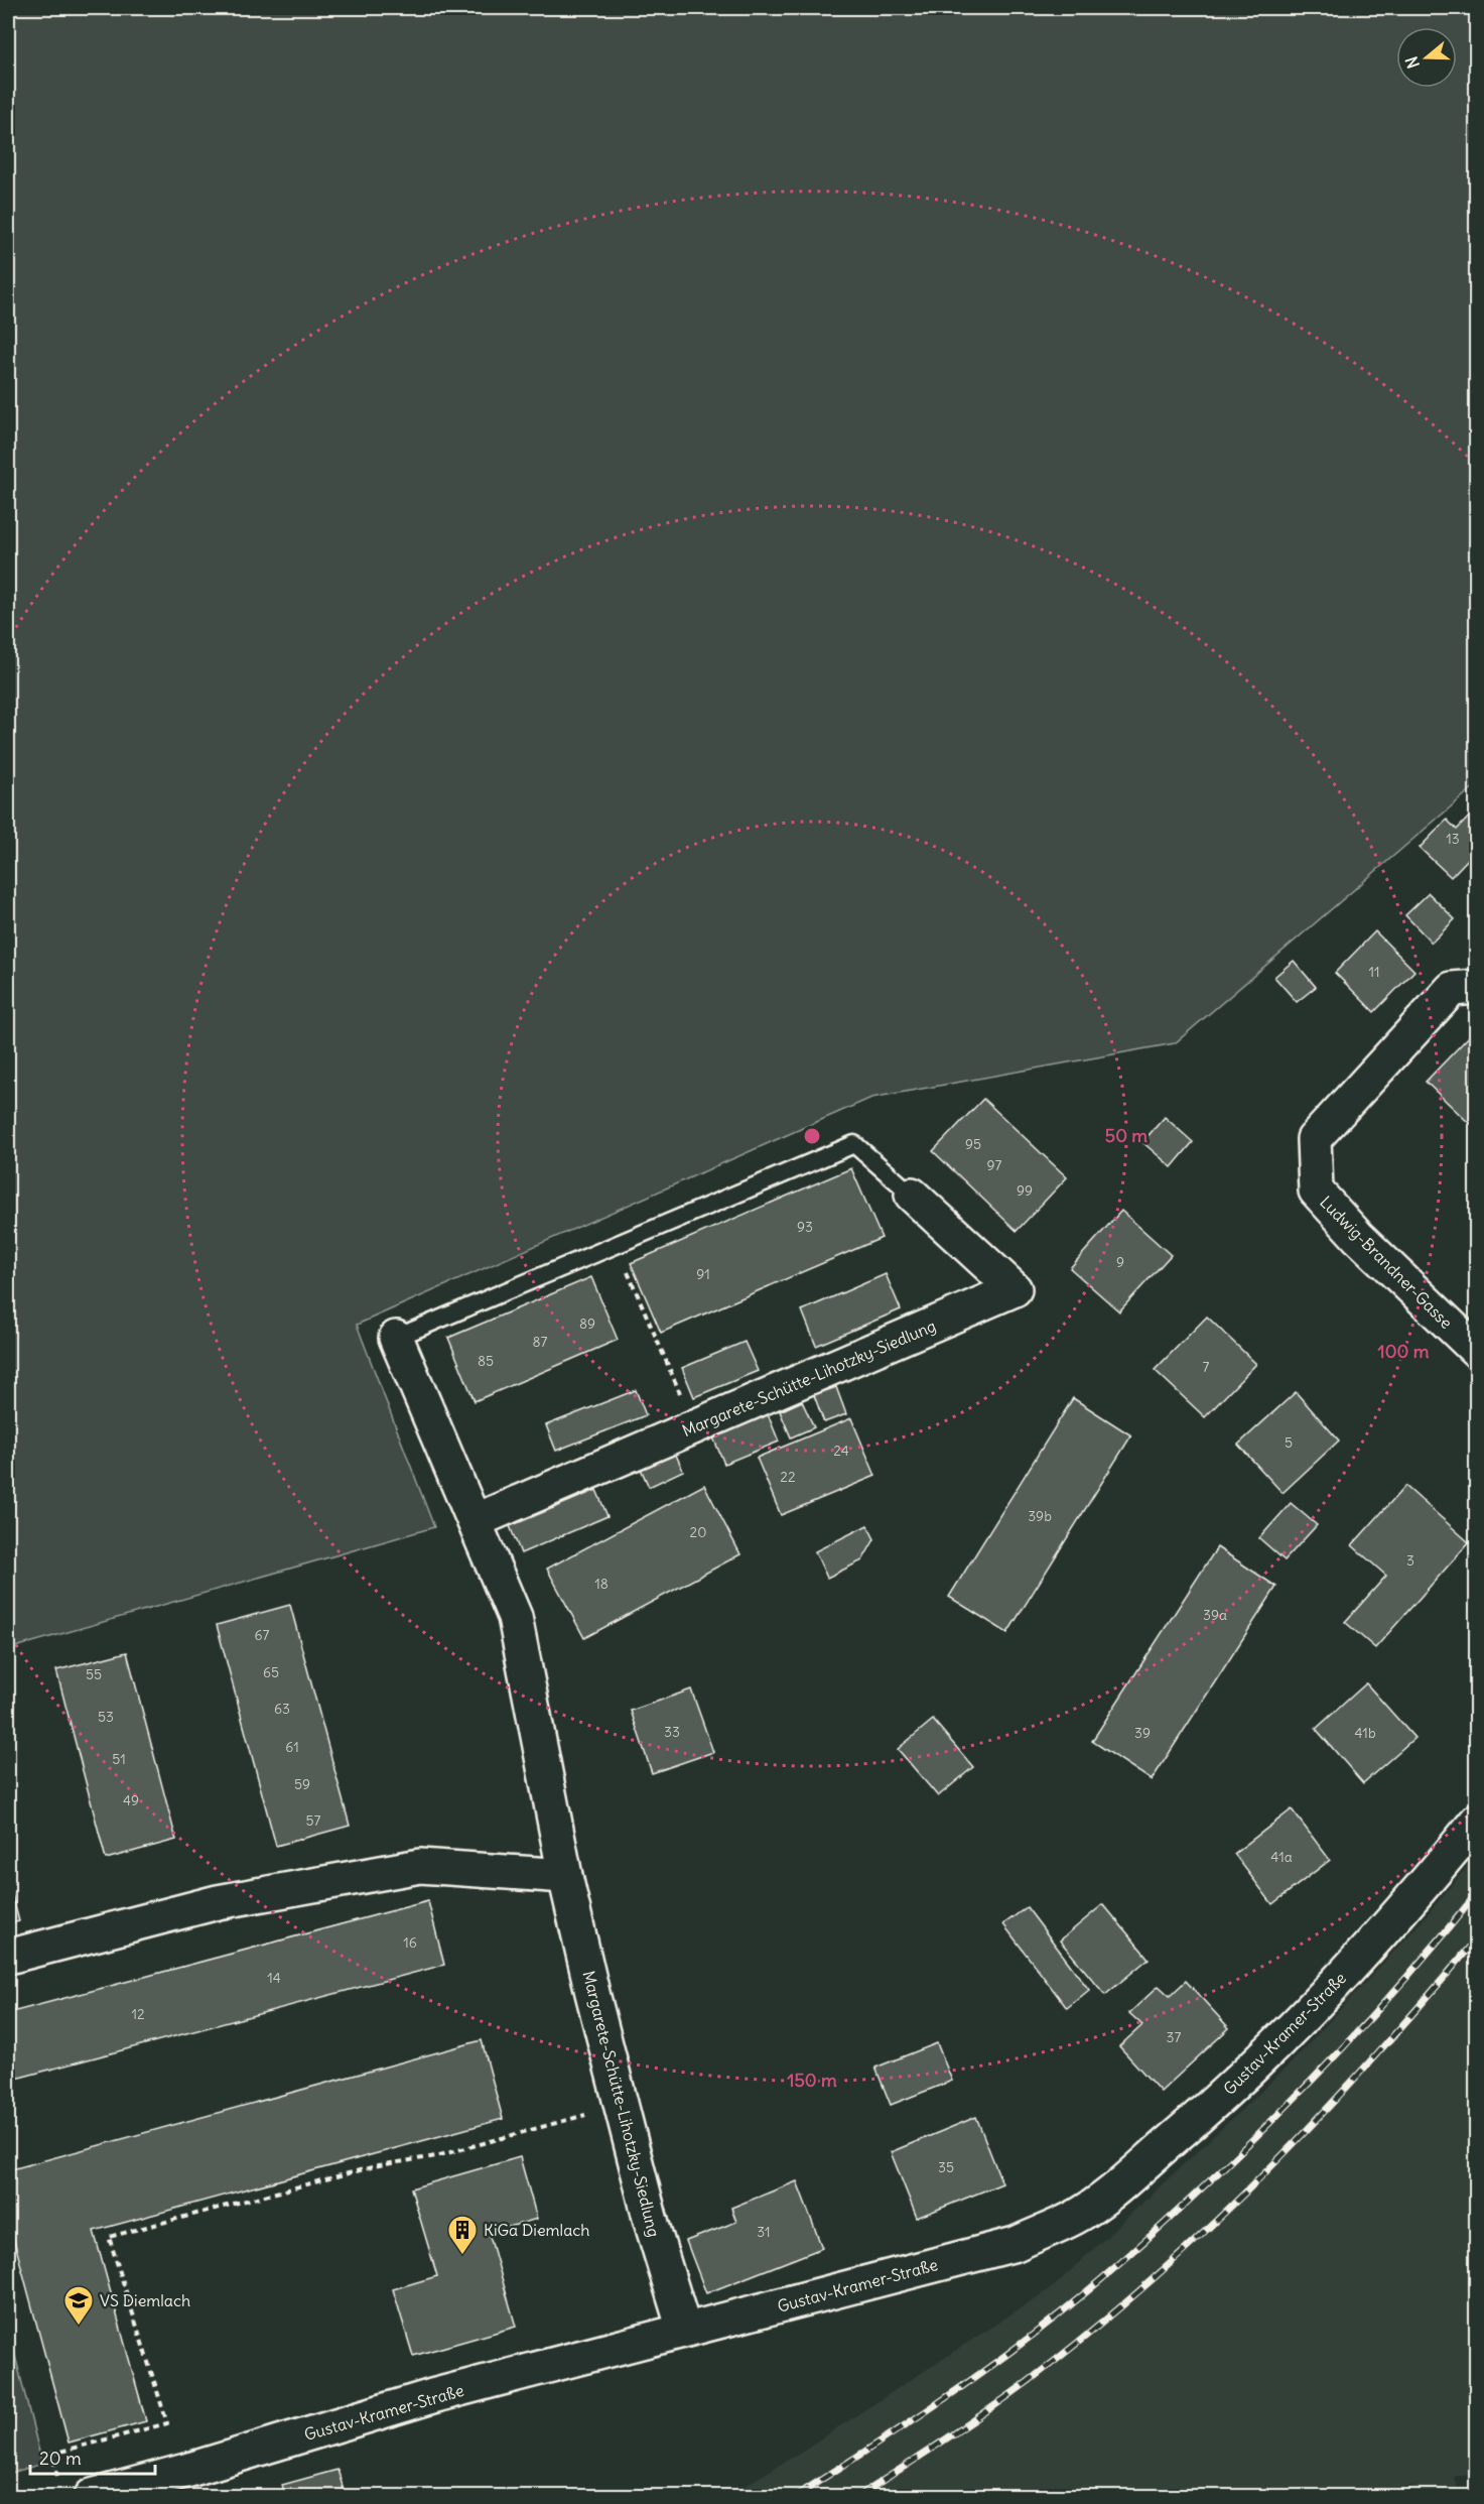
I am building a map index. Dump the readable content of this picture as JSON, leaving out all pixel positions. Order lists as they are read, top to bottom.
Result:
{
  "streets": {
    "street": ["Ludwig-Brandner-Gasse", "Margarete-Schütte-Lihotzky-Siedlung", "Gustav-Kramer-Straße"]
  },
  "crossings": [
    ["Margarete-Schütte-Lihotzky-Siedlung", "Gustav-Kramer-Straße"]
  ],
  "places": {
    "building": ["KiGa Diemlach"],
    "school or university": ["VS Diemlach"]
  },
  "house_numbers": [
    "13",
    "11",
    "95",
    "97",
    "99",
    "93",
    "9",
    "91",
    "89",
    "87",
    "85",
    "7",
    "5",
    "24",
    "22",
    "39b",
    "20",
    "3",
    "18",
    "39a",
    "67",
    "65",
    "55",
    "63",
    "53",
    "33",
    "39",
    "41b",
    "61",
    "51",
    "59",
    "49",
    "57",
    "41a",
    "16",
    "14",
    "12",
    "37",
    "35",
    "31"
  ],
  "scale_bar": "20 m",
  "north": "left",
  "rings": ["50 m", "100 m", "150 m"]
}
